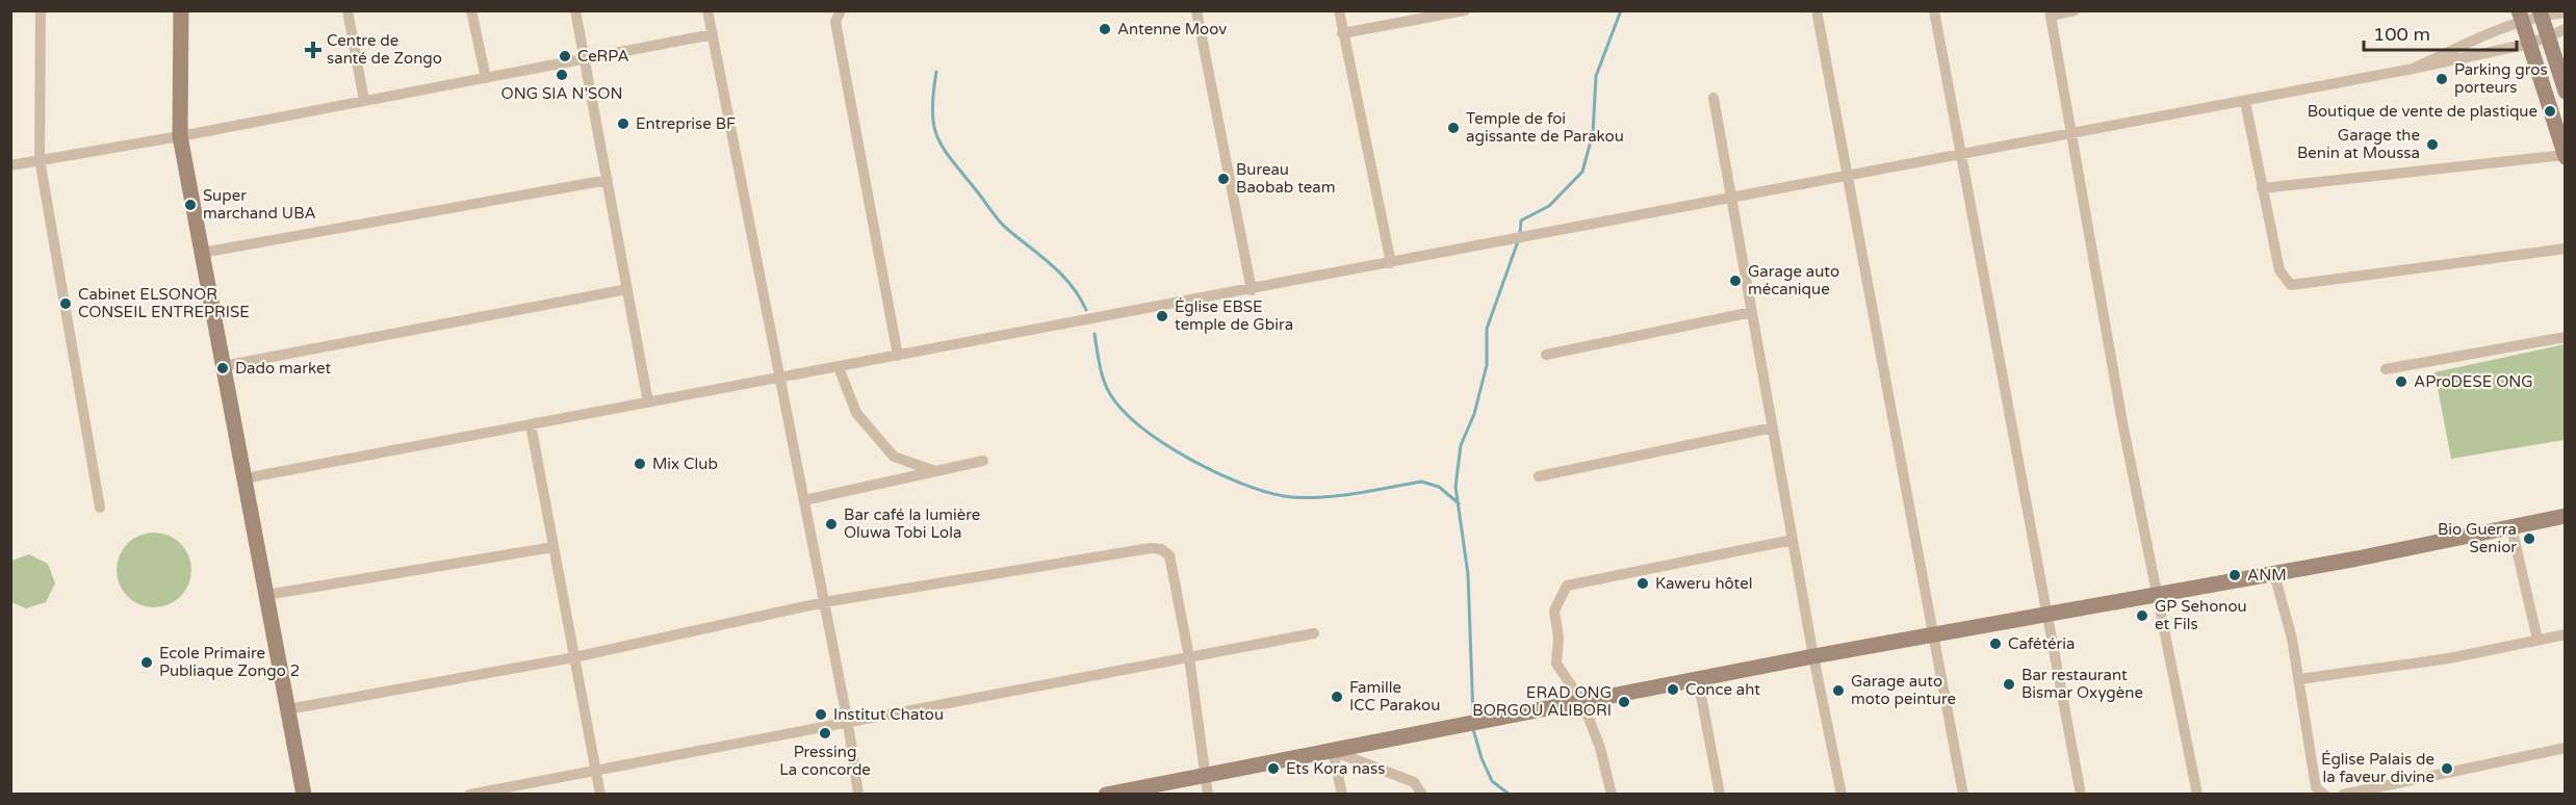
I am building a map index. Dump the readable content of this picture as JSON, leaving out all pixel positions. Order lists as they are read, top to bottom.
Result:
{
  "places": {
    "other": [
      "Antenne Moov",
      "CeRPA",
      "ONG SIA N'SON",
      "Parking gros porteurs",
      "Boutique de vente de plastique",
      "Entreprise BF",
      "Temple de foi agissante de Parakou",
      "Garage the Benin at Moussa",
      "Bureau Baobab team",
      "Super marchand UBA",
      "Garage auto mécanique",
      "Cabinet ELSONOR CONSEIL ENTREPRISE",
      "Église EBSE temple de Gbira",
      "Dado market",
      "AProDESE ONG",
      "Mix Club",
      "Bar café la lumière Oluwa Tobi Lola",
      "Bio Guerra Senior",
      "ANM",
      "Kaweru hôtel",
      "GP Sehonou et Fils",
      "Cafétéria",
      "Ecole Primaire Publiaque Zongo 2",
      "Bar restaurant Bismar Oxygène",
      "Conce aht",
      "Garage auto moto peinture",
      "Famille ICC Parakou",
      "ERAD ONG BORGOU ALIBORI",
      "Institut Chatou",
      "Pressing La concorde",
      "Ets Kora nass",
      "Église Palais de la faveur divine"
    ],
    "health": ["Centre de santé de Zongo"]
  },
  "scale_bar": "100 m"
}
